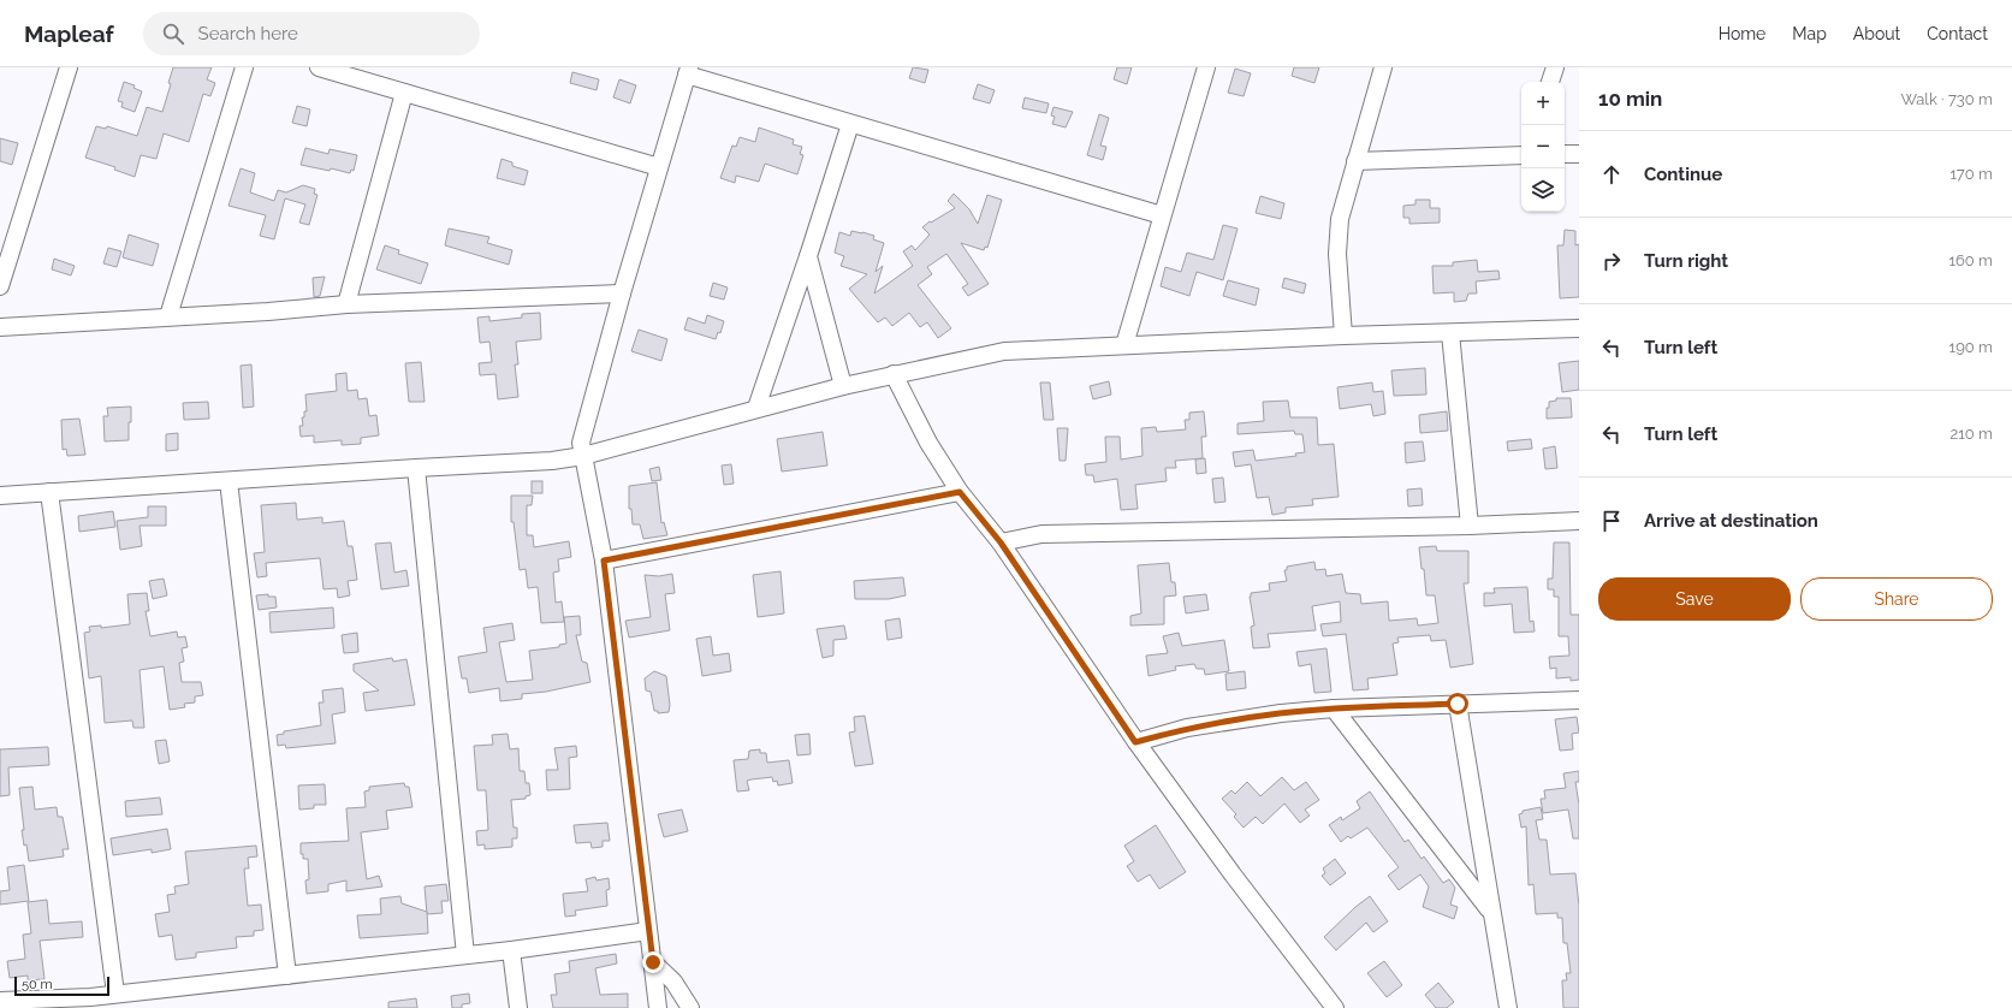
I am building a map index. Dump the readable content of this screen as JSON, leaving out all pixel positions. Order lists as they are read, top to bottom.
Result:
{
  "scale_bar": "50 m",
  "page": {
    "header": "Mapleaf",
    "search": "Search here",
    "nav": [
      "Home",
      "Map",
      "About",
      "Contact"
    ],
    "heading": ["10 min", "Walk · 730 m"],
    "map_buttons": ["+", "−"],
    "list": [
      ["Continue", "170 m"],
      ["Turn right", "160 m"],
      ["Turn left", "190 m"],
      ["Turn left", "210 m"],
      "Arrive at destination"
    ],
    "buttons": ["Save", "Share"],
    "scale": "50 m"
  }
}
